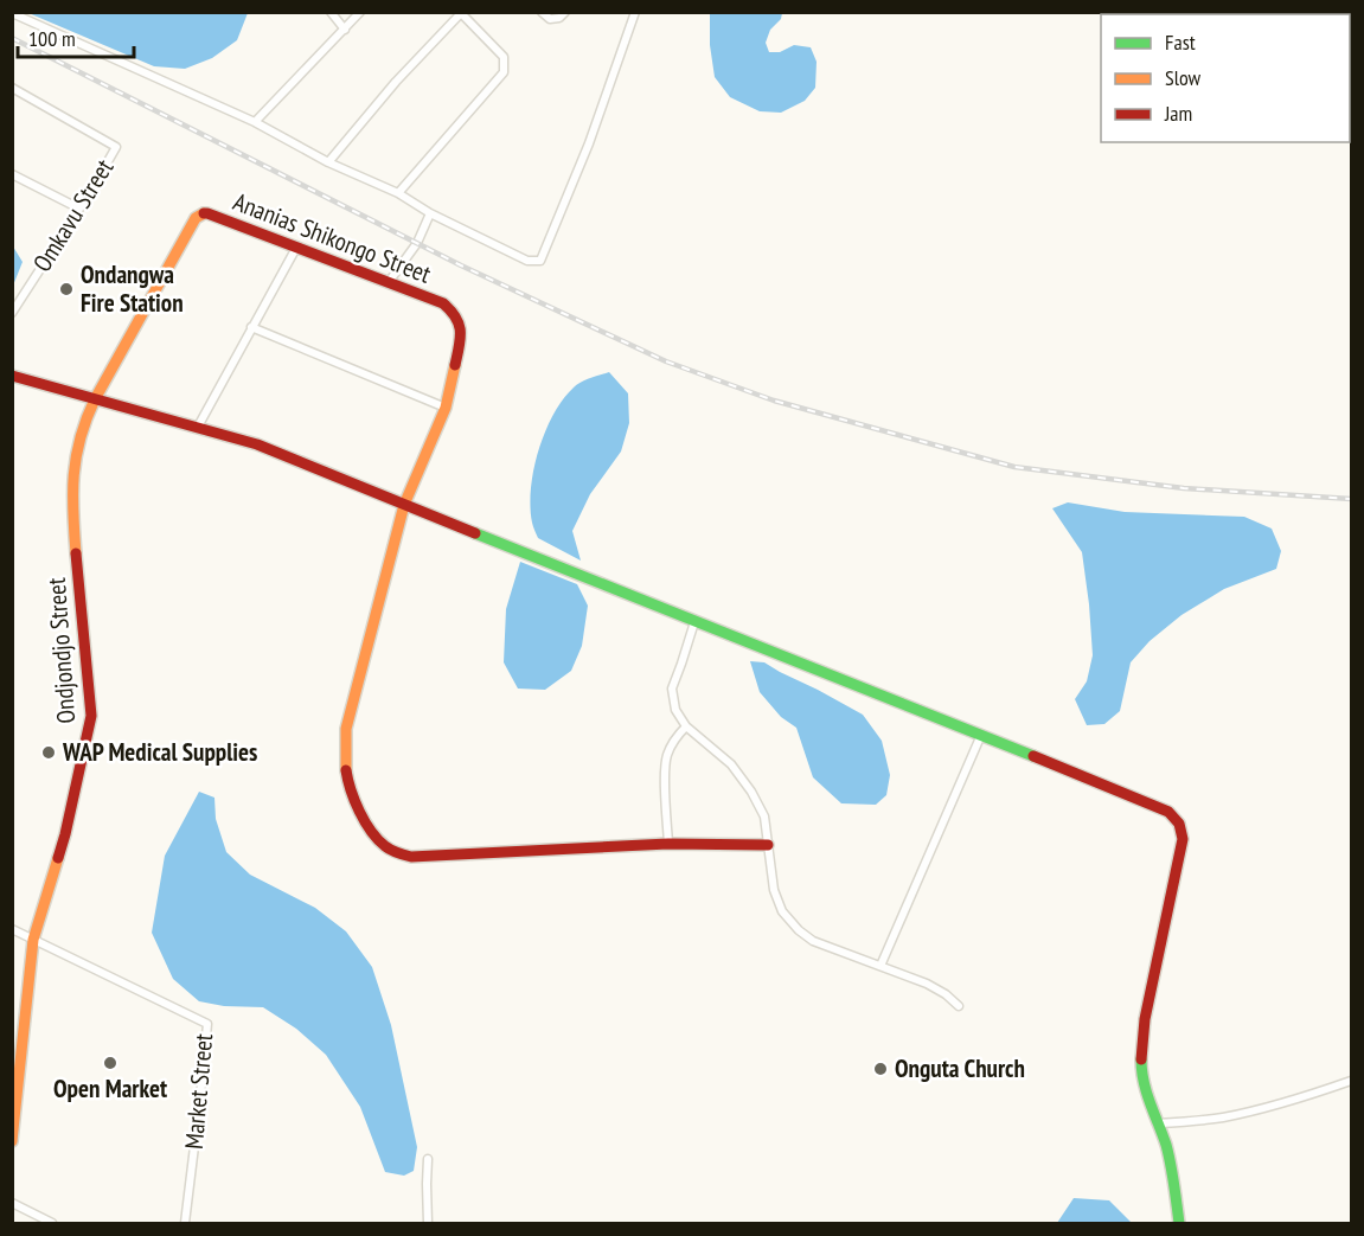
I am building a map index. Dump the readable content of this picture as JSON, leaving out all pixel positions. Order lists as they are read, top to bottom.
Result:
{
  "streets": {
    "street": [
      "Omkavu Street",
      "Ananias Shikongo Street",
      "Ondjondjo Street",
      "Market Street"
    ]
  },
  "crossings": [
    ["Ananias Shikongo Street", "Ondjondjo Street"],
    ["Ondjondjo Street", "Market Street"]
  ],
  "places": [
    "Ondangwa Fire Station",
    "WAP Medical Supplies",
    "Open Market",
    "Onguta Church"
  ],
  "legend": ["Fast", "Slow", "Jam"],
  "scale_bar": "100 m"
}
